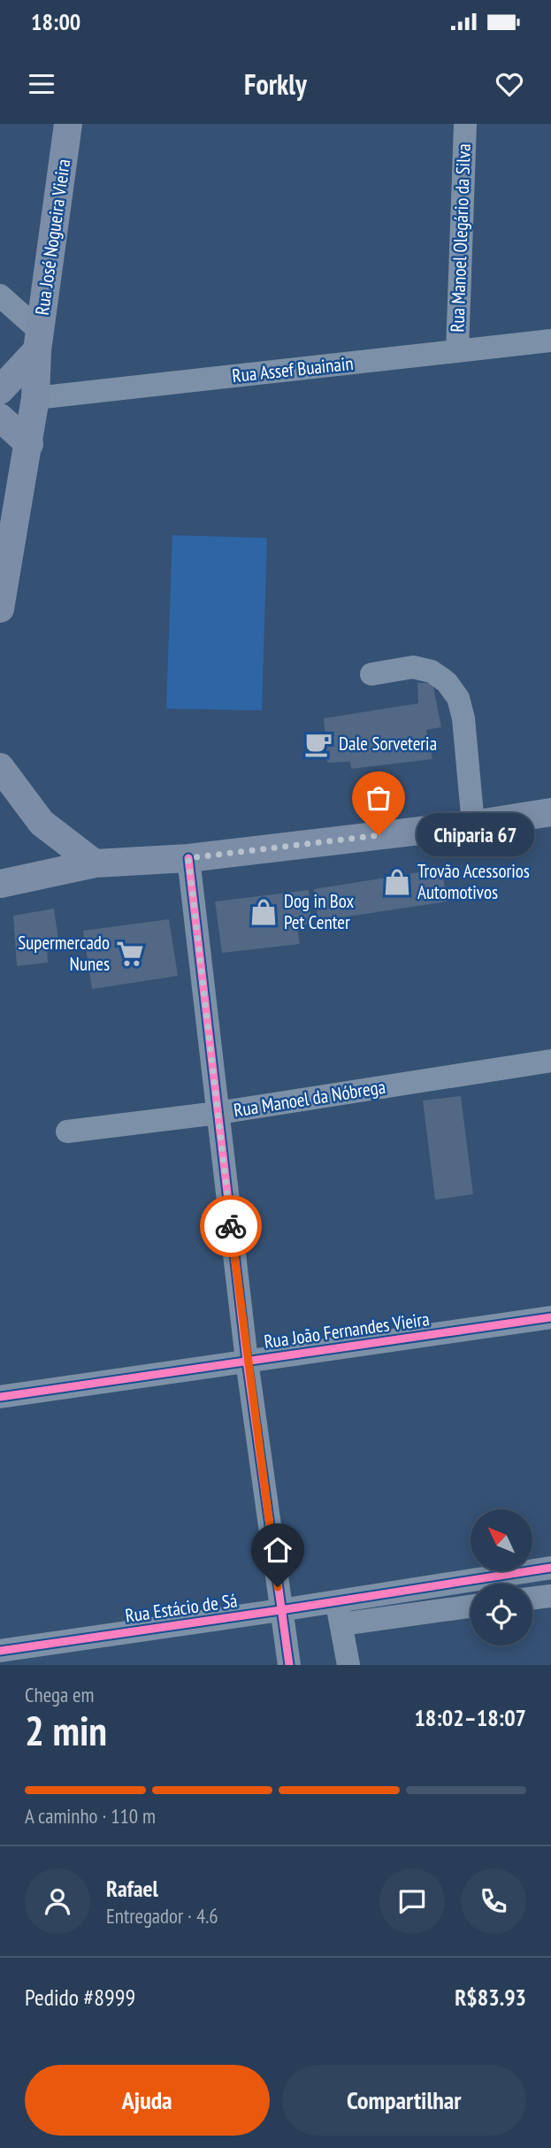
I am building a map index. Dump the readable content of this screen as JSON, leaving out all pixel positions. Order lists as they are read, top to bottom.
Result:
{
  "streets": {
    "main road": ["Rua José Nogueira Vieira"],
    "street": [
      "Rua Manoel Olegário da Silva",
      "Rua Assef Buainain",
      "Rua Manoel da Nóbrega",
      "Rua João Fernandes Vieira",
      "Rua Estácio de Sá"
    ]
  },
  "crossings": [
    ["Rua José Nogueira Vieira", "Rua Assef Buainain"],
    ["Rua Manoel Olegário da Silva", "Rua Assef Buainain"]
  ],
  "places": {
    "cafe": ["Dale Sorveteria"],
    "other": ["Chiparia 67"],
    "shop": ["Trovão Acessorios Automotivos", "Dog in Box Pet Center"],
    "supermarket": ["Supermercado Nunes"]
  },
  "north": "top left",
  "page": {
    "status": "18:00",
    "header": "Forkly",
    "bubble": "Chiparia 67",
    "heading": ["2 min", "Chega em", "18:02–18:07"],
    "panel": [
      "Rafael",
      "Entregador · 4.6",
      "Pedido #8999",
      "R$83.93"
    ],
    "bar": "A caminho · 110 m",
    "buttons": ["Ajuda", "Compartilhar"]
  }
}
